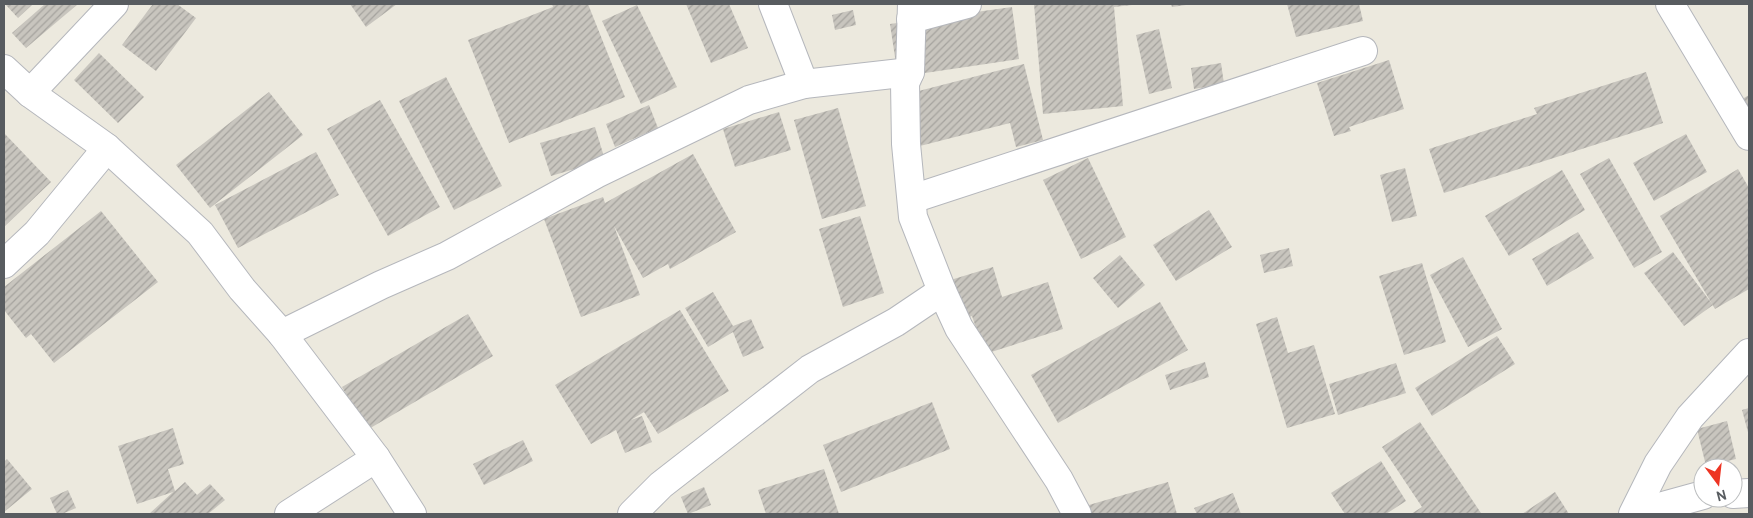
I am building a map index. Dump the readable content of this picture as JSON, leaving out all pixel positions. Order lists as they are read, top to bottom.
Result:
{
  "north": "bottom"
}
